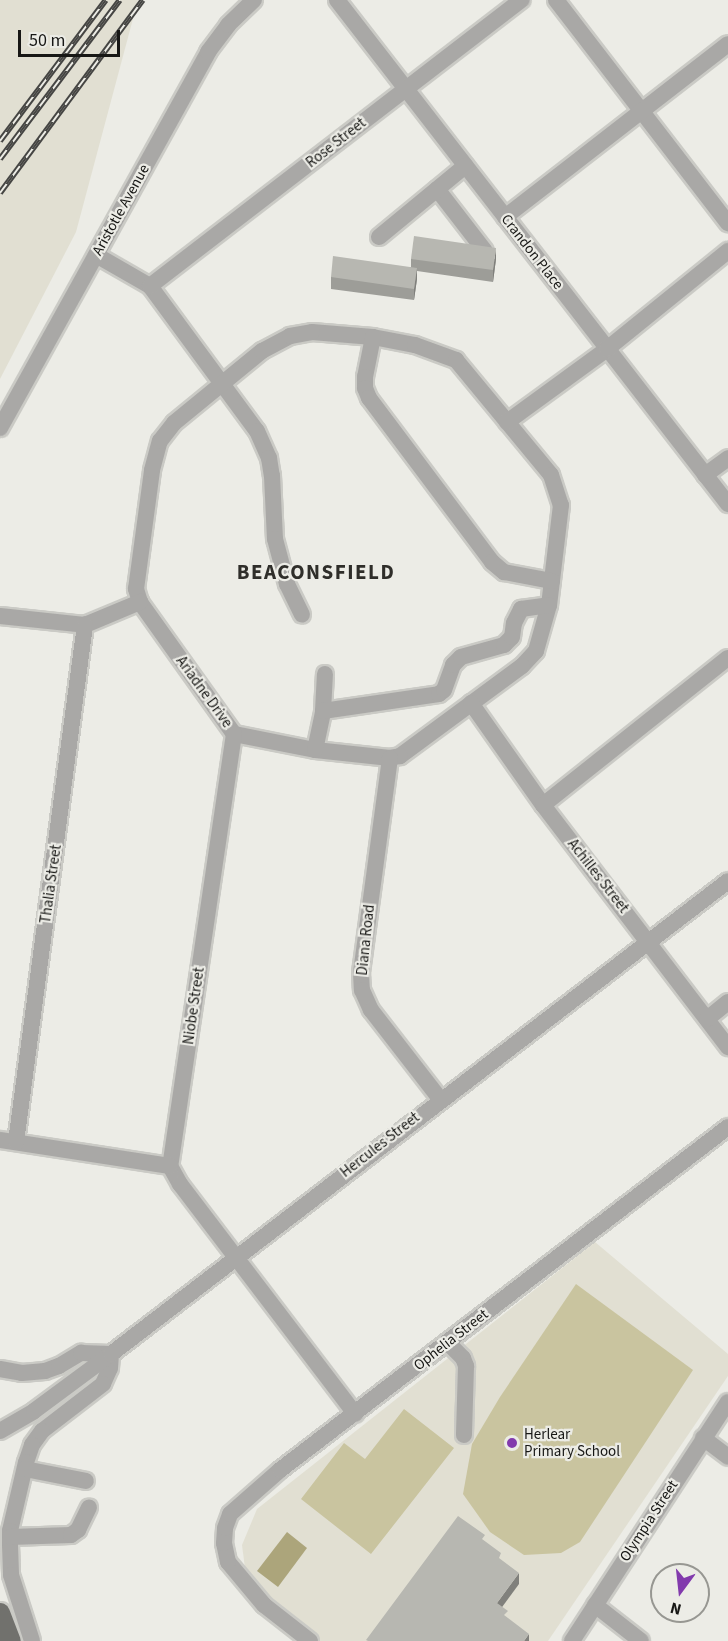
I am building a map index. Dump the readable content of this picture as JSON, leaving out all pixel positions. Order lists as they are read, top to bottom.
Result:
{
  "streets": {
    "street": [
      "Rose Street",
      "Aristotle Avenue",
      "Crandon Place",
      "Ariadne Drive",
      "Achilles Street",
      "Thalia Street",
      "Diana Road",
      "Niobe Street",
      "Hercules Street",
      "Ophelia Street",
      "Olympia Street"
    ]
  },
  "crossings": [
    ["Rose Street", "Crandon Place"],
    ["Ariadne Drive", "Achilles Street"],
    ["Ariadne Drive", "Diana Road"],
    ["Ariadne Drive", "Niobe Street"],
    ["Achilles Street", "Hercules Street"],
    ["Diana Road", "Hercules Street"]
  ],
  "districts": ["BEACONSFIELD"],
  "places": ["Herlear Primary School"],
  "scale_bar": "50 m",
  "north": "bottom"
}
